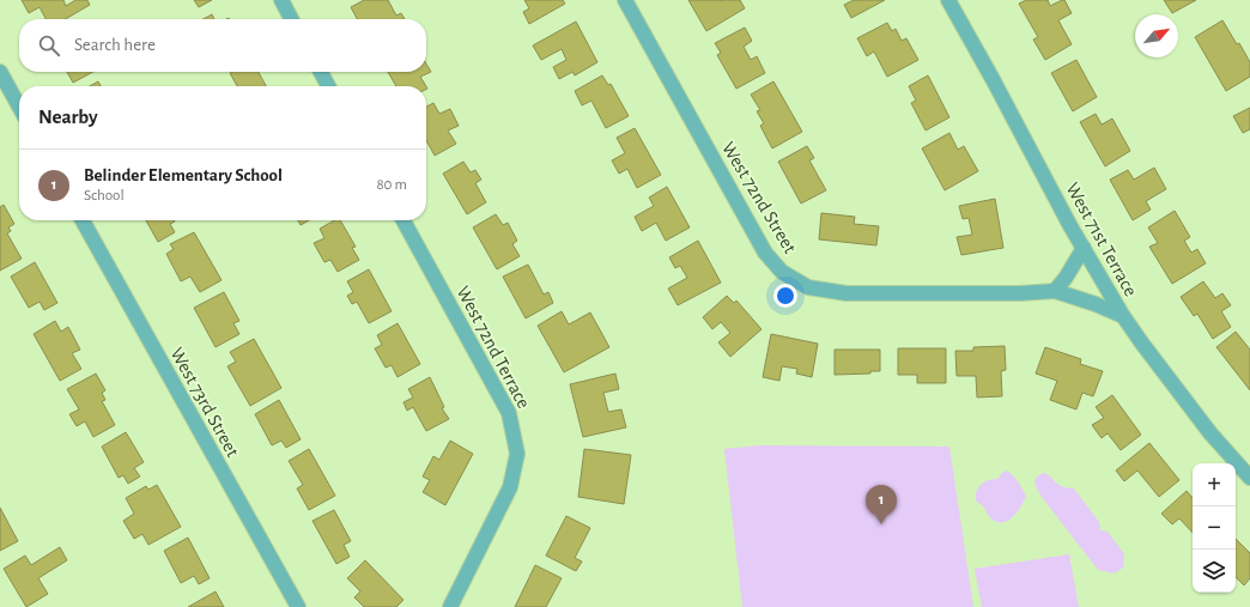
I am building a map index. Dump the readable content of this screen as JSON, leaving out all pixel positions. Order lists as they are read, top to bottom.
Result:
{
  "streets": {
    "street": [
      "West 72nd Street",
      "West 71st Terrace",
      "West 72nd Terrace",
      "West 73rd Street"
    ]
  },
  "crossings": [
    ["West 72nd Street", "West 71st Terrace"]
  ],
  "north": "top right",
  "page": {
    "search": "Search here",
    "heading": "Nearby",
    "list": [
      {
        "mark": "1",
        "name": "Belinder Elementary School",
        "note": "School",
        "value": "80 m"
      }
    ],
    "map_buttons": ["+", "−"],
    "pins": "1"
  }
}
